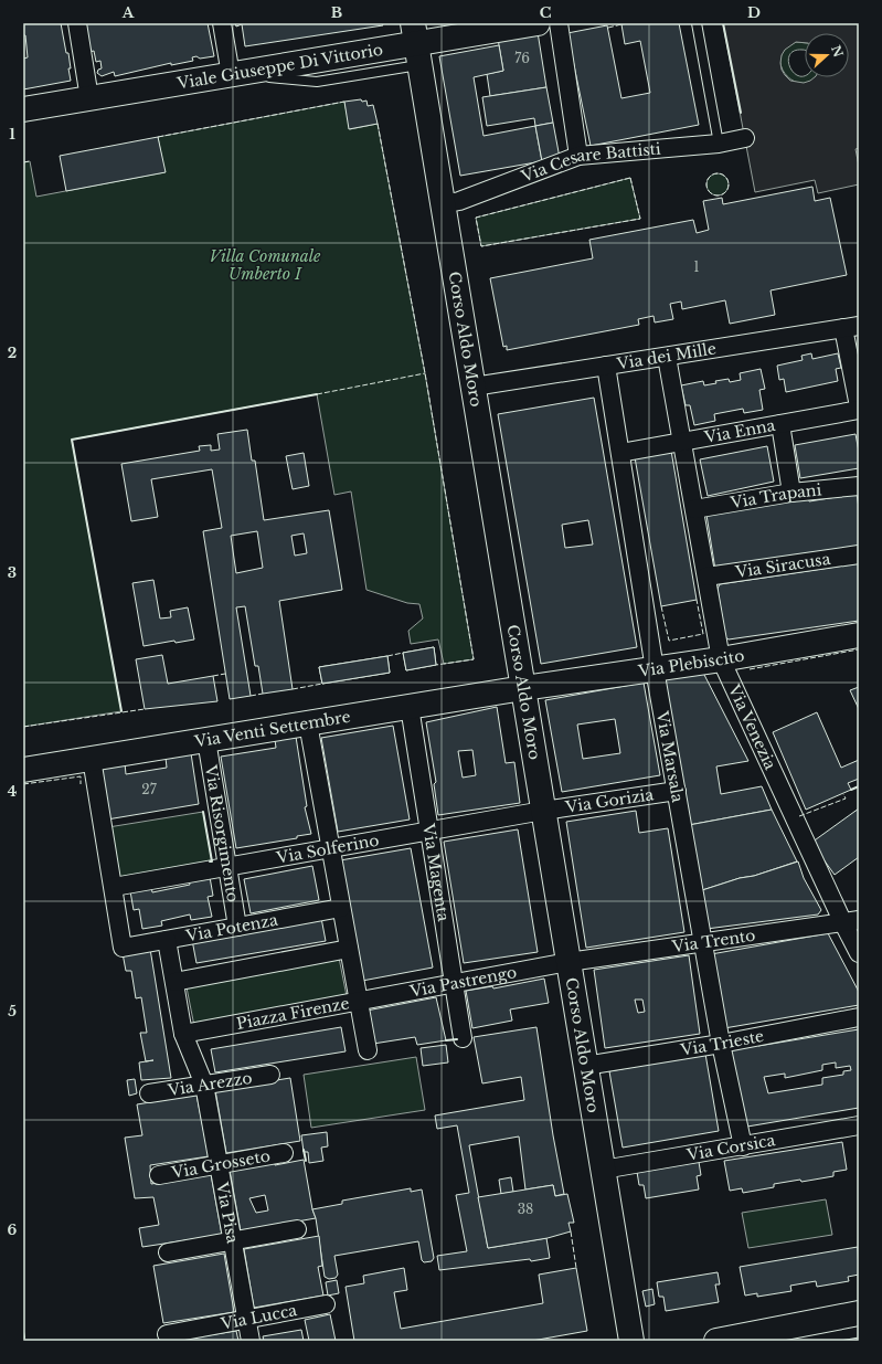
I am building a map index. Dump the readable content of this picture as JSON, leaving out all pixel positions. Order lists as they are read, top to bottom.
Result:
{
  "streets": {
    "street": [
      "Viale Giuseppe Di Vittorio",
      "Via Cesare Battisti",
      "Corso Aldo Moro",
      "Via dei Mille",
      "Via Enna",
      "Via Trapani",
      "Via Siracusa",
      "Via Plebiscito",
      "Via Venezia",
      "Via Venti Settembre",
      "Via Marsala",
      "Via Gorizia",
      "Via Risorgimento",
      "Via Solferino",
      "Via Magenta",
      "Via Potenza",
      "Via Trento",
      "Via Pastrengo",
      "Piazza Firenze",
      "Via Trieste",
      "Via Arezzo",
      "Via Corsica",
      "Via Grosseto",
      "Via Pisa",
      "Via Lucca"
    ]
  },
  "crossings": [
    ["Viale Giuseppe Di Vittorio", "Corso Aldo Moro"],
    ["Via Cesare Battisti", "Corso Aldo Moro"],
    ["Corso Aldo Moro", "Via dei Mille"],
    ["Corso Aldo Moro", "Via Plebiscito"],
    ["Corso Aldo Moro", "Via Venti Settembre"],
    ["Corso Aldo Moro", "Via Gorizia"],
    ["Corso Aldo Moro", "Via Solferino"],
    ["Corso Aldo Moro", "Via Trento"],
    ["Corso Aldo Moro", "Via Pastrengo"],
    ["Corso Aldo Moro", "Via Trieste"],
    ["Corso Aldo Moro", "Via Corsica"],
    ["Via dei Mille", "Via Venezia"],
    ["Via dei Mille", "Via Marsala"],
    ["Via Enna", "Via Venezia"],
    ["Via Enna", "Via Marsala"],
    ["Via Trapani", "Via Venezia"],
    ["Via Siracusa", "Via Venezia"],
    ["Via Plebiscito", "Via Venezia"],
    ["Via Plebiscito", "Via Venti Settembre"],
    ["Via Plebiscito", "Via Marsala"],
    ["Via Venezia", "Via Trento"],
    ["Via Venti Settembre", "Via Risorgimento"],
    ["Via Venti Settembre", "Via Magenta"],
    ["Via Venti Settembre", "Piazza Firenze"],
    ["Via Marsala", "Via Gorizia"],
    ["Via Marsala", "Via Trento"],
    ["Via Marsala", "Via Trieste"],
    ["Via Marsala", "Via Corsica"],
    ["Via Gorizia", "Via Solferino"],
    ["Via Risorgimento", "Via Solferino"],
    ["Via Risorgimento", "Via Potenza"],
    ["Via Solferino", "Via Magenta"],
    ["Via Solferino", "Via Potenza"],
    ["Via Solferino", "Piazza Firenze"],
    ["Via Magenta", "Via Pastrengo"],
    ["Via Potenza", "Piazza Firenze"],
    ["Via Trento", "Via Pastrengo"],
    ["Via Pastrengo", "Piazza Firenze"],
    ["Piazza Firenze", "Via Pisa"],
    ["Via Arezzo", "Via Pisa"],
    ["Via Grosseto", "Via Pisa"],
    ["Via Pisa", "Via Lucca"]
  ],
  "parks": ["Villa Comunale Umberto I"],
  "house_numbers": [
    "76",
    "1",
    "27",
    "38"
  ],
  "north": "right",
  "grid": {
    "columns": [
      "A",
      "B",
      "C",
      "D"
    ],
    "rows": [
      "1",
      "2",
      "3",
      "4",
      "5",
      "6"
    ]
  }
}
